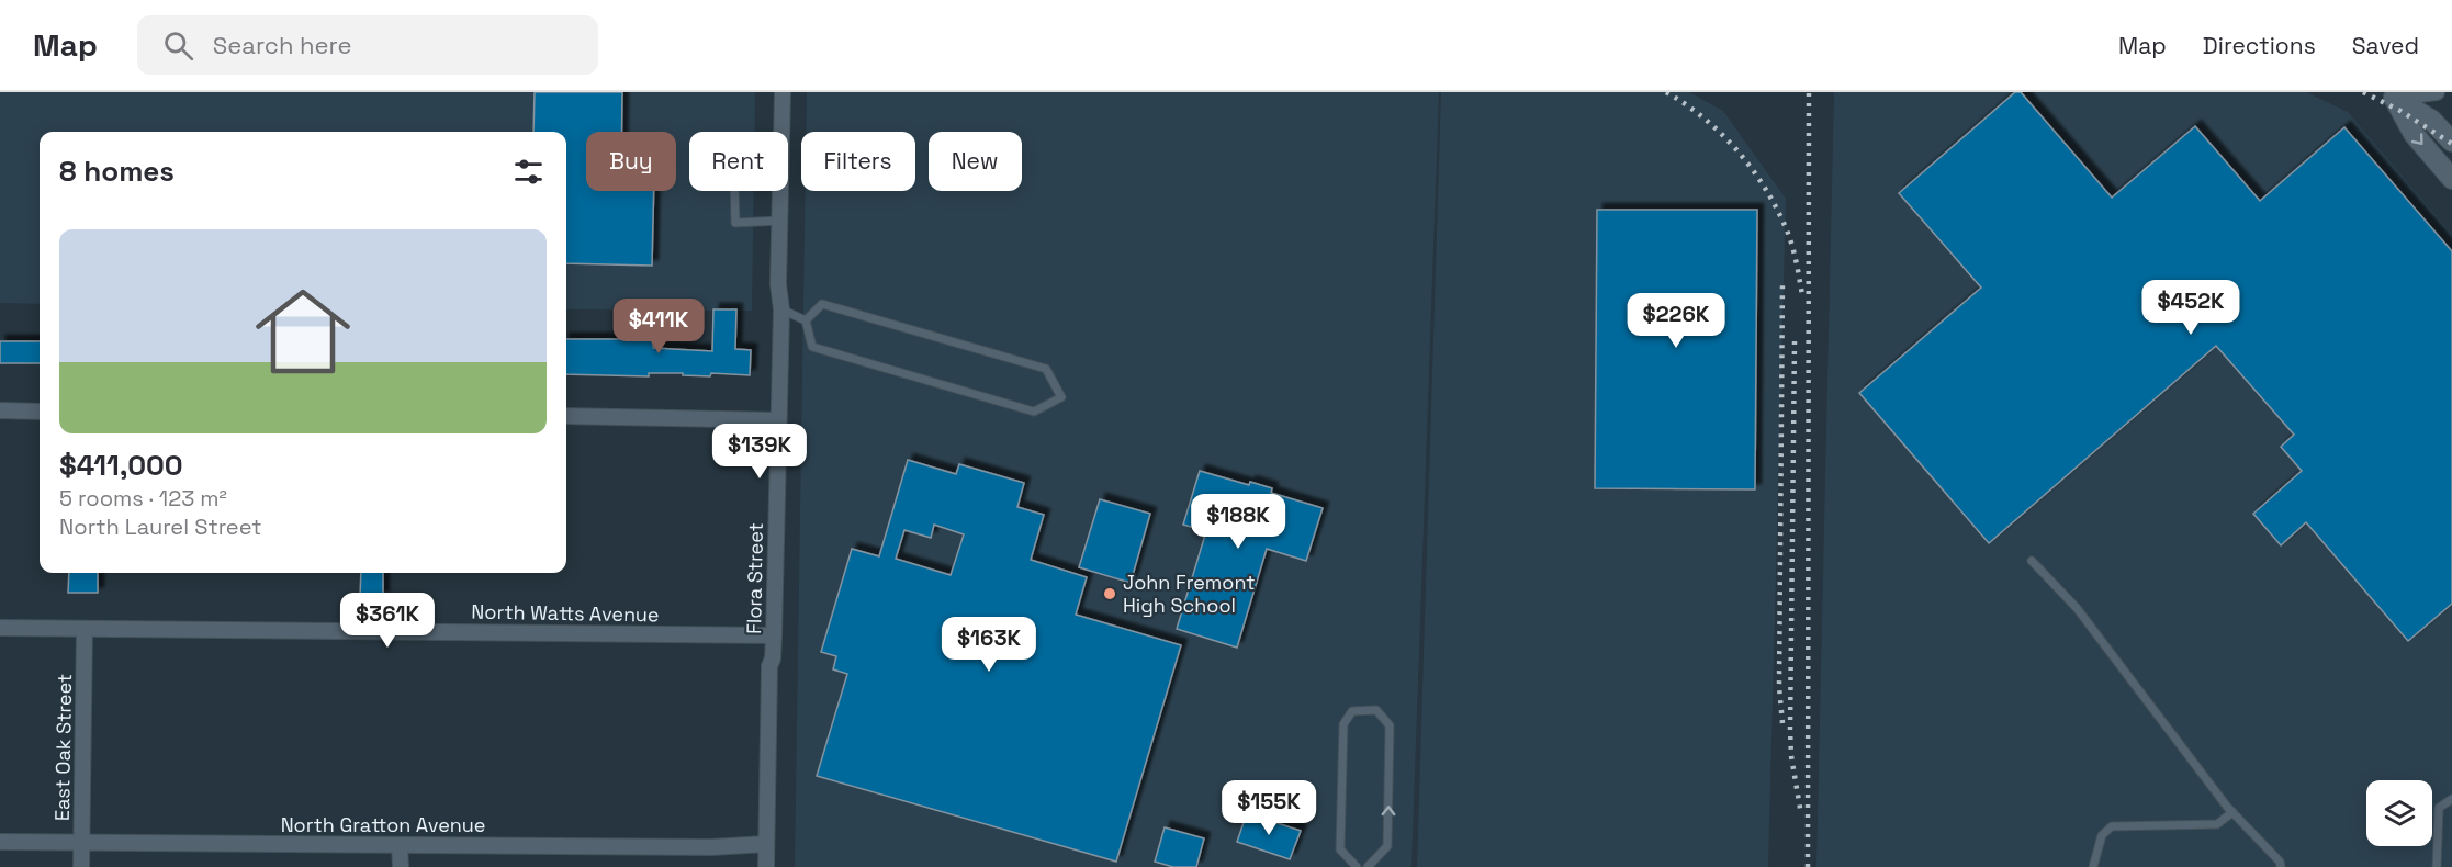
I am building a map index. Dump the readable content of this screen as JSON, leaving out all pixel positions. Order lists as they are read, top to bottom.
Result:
{
  "streets": {
    "street": [
      "Flora Street",
      "North Watts Avenue",
      "East Oak Street",
      "North Gratton Avenue"
    ]
  },
  "crossings": [
    ["Flora Street", "North Watts Avenue"],
    ["Flora Street", "North Gratton Avenue"],
    ["North Watts Avenue", "East Oak Street"],
    ["East Oak Street", "North Gratton Avenue"]
  ],
  "places": ["John Fremont High School"],
  "page": {
    "header": "Map",
    "search": "Search here",
    "nav": ["Map", "Directions", "Saved"],
    "chip": [
      "Buy",
      "Rent",
      "Filters",
      "New"
    ],
    "heading": "8 homes",
    "list": [
      {
        "name": "$411,000",
        "note": "5 rooms · 123 m² · North Laurel Street"
      }
    ],
    "price": [
      "$452K",
      "$226K",
      "$411K",
      "$139K",
      "$188K",
      "$361K",
      "$163K",
      "$155K"
    ]
  }
}
